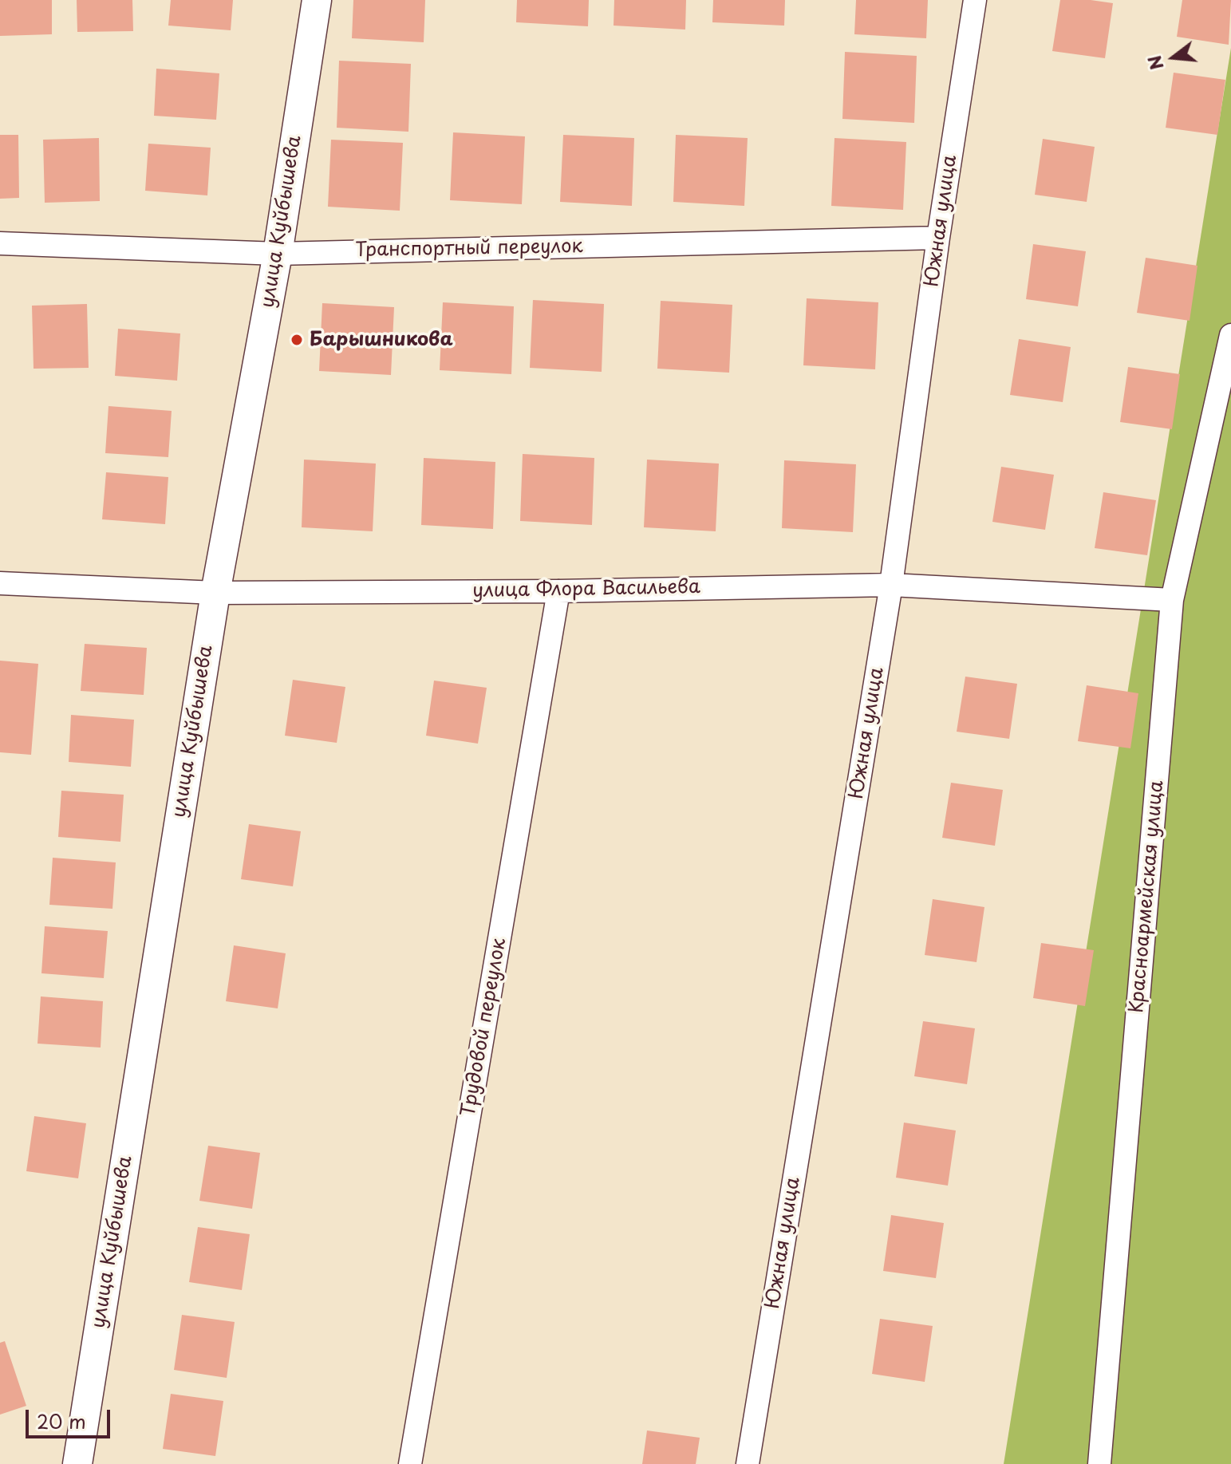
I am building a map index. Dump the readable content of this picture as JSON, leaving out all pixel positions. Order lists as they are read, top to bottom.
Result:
{
  "streets": {
    "street": [
      "Южная улица",
      "улица Куйбышева",
      "Транспортный переулок",
      "улица Флора Васильева",
      "Красноармейская улица",
      "Трудовой переулок"
    ]
  },
  "crossings": [
    ["Южная улица", "Транспортный переулок"],
    ["Южная улица", "улица Флора Васильева"],
    ["улица Куйбышева", "Транспортный переулок"],
    ["улица Куйбышева", "улица Флора Васильева"],
    ["улица Флора Васильева", "Красноармейская улица"],
    ["улица Флора Васильева", "Трудовой переулок"]
  ],
  "places": ["Барышникова"],
  "scale_bar": "20 m",
  "north": "left"
}
